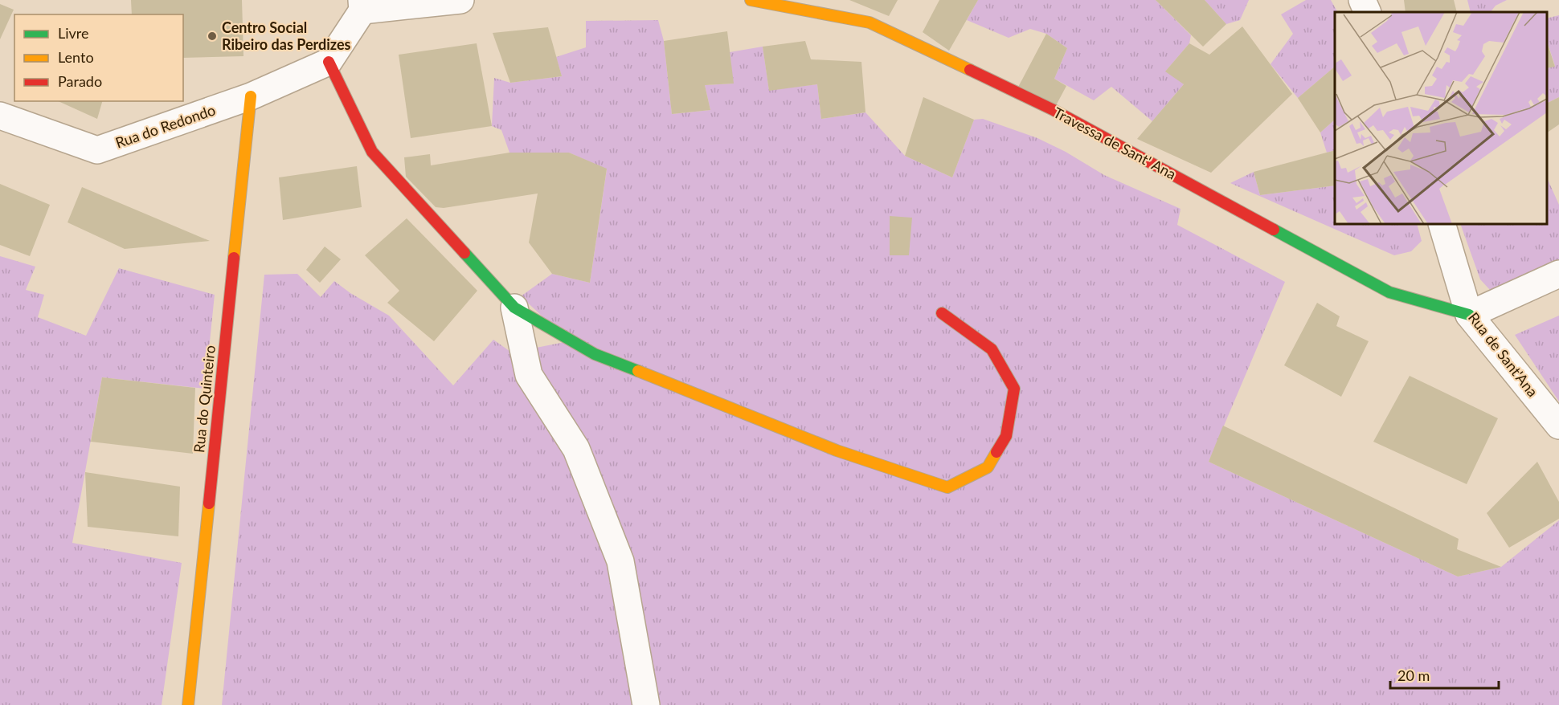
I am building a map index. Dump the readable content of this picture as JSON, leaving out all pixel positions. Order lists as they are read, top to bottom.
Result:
{
  "streets": {
    "street": [
      "Rua do Redondo",
      "Travessa de Sant' Ana",
      "Rua de Sant'Ana",
      "Rua do Quinteiro"
    ]
  },
  "crossings": [
    ["Rua do Redondo", "Rua do Quinteiro"],
    ["Travessa de Sant' Ana", "Rua de Sant'Ana"]
  ],
  "places": ["Centro Social Ribeiro das Perdizes"],
  "legend": ["Livre", "Lento", "Parado"],
  "scale_bar": "20 m"
}
